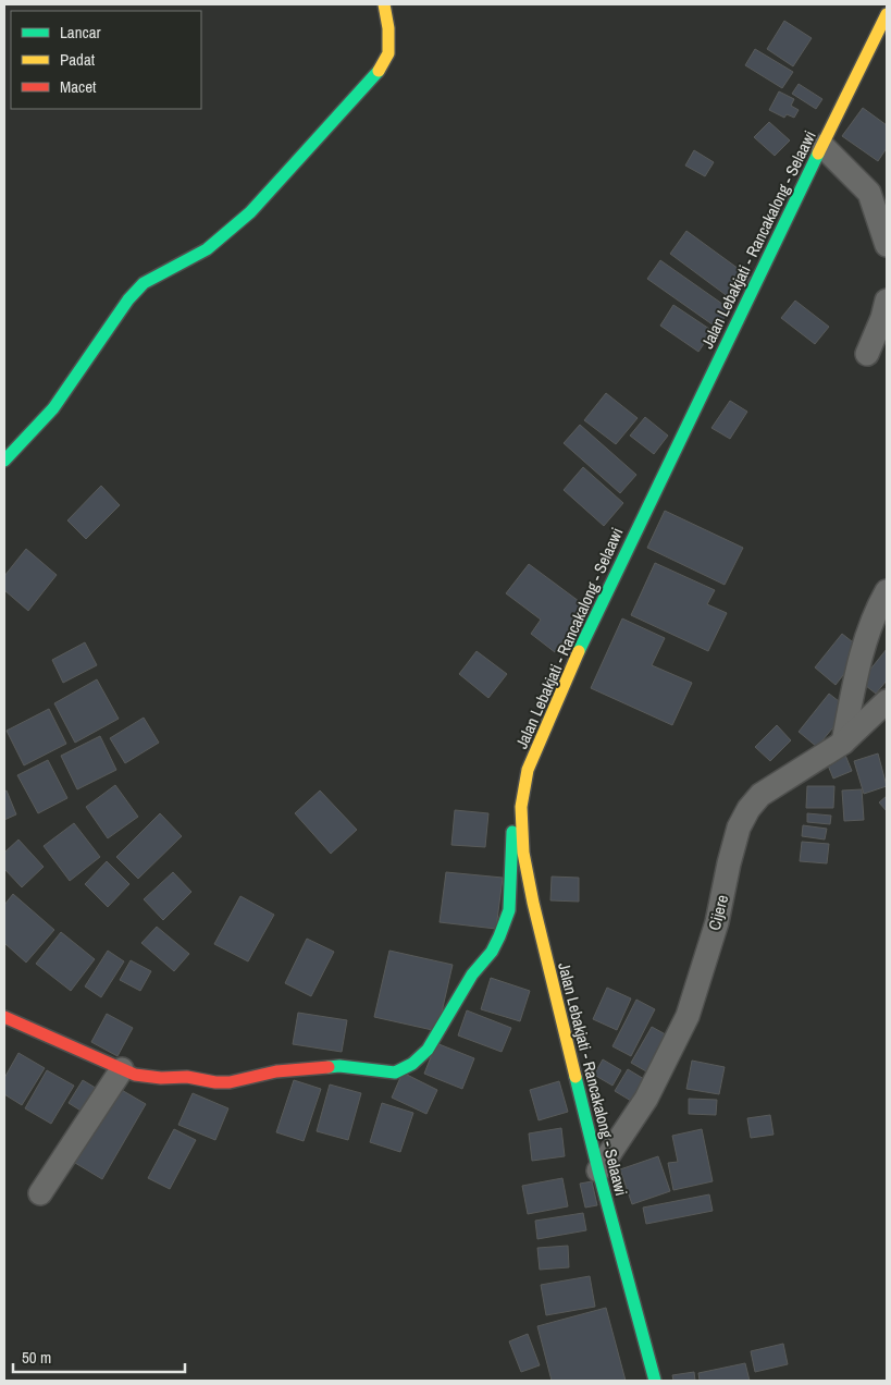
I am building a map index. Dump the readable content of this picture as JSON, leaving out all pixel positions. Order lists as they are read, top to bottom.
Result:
{
  "streets": {
    "main road": ["Jalan Lebakjati - Rancakalong - Selaawi"],
    "street": ["Cijere"]
  },
  "crossings": [
    ["Jalan Lebakjati - Rancakalong - Selaawi", "Cijere"]
  ],
  "legend": ["Lancar", "Padat", "Macet"],
  "scale_bar": "50 m"
}
